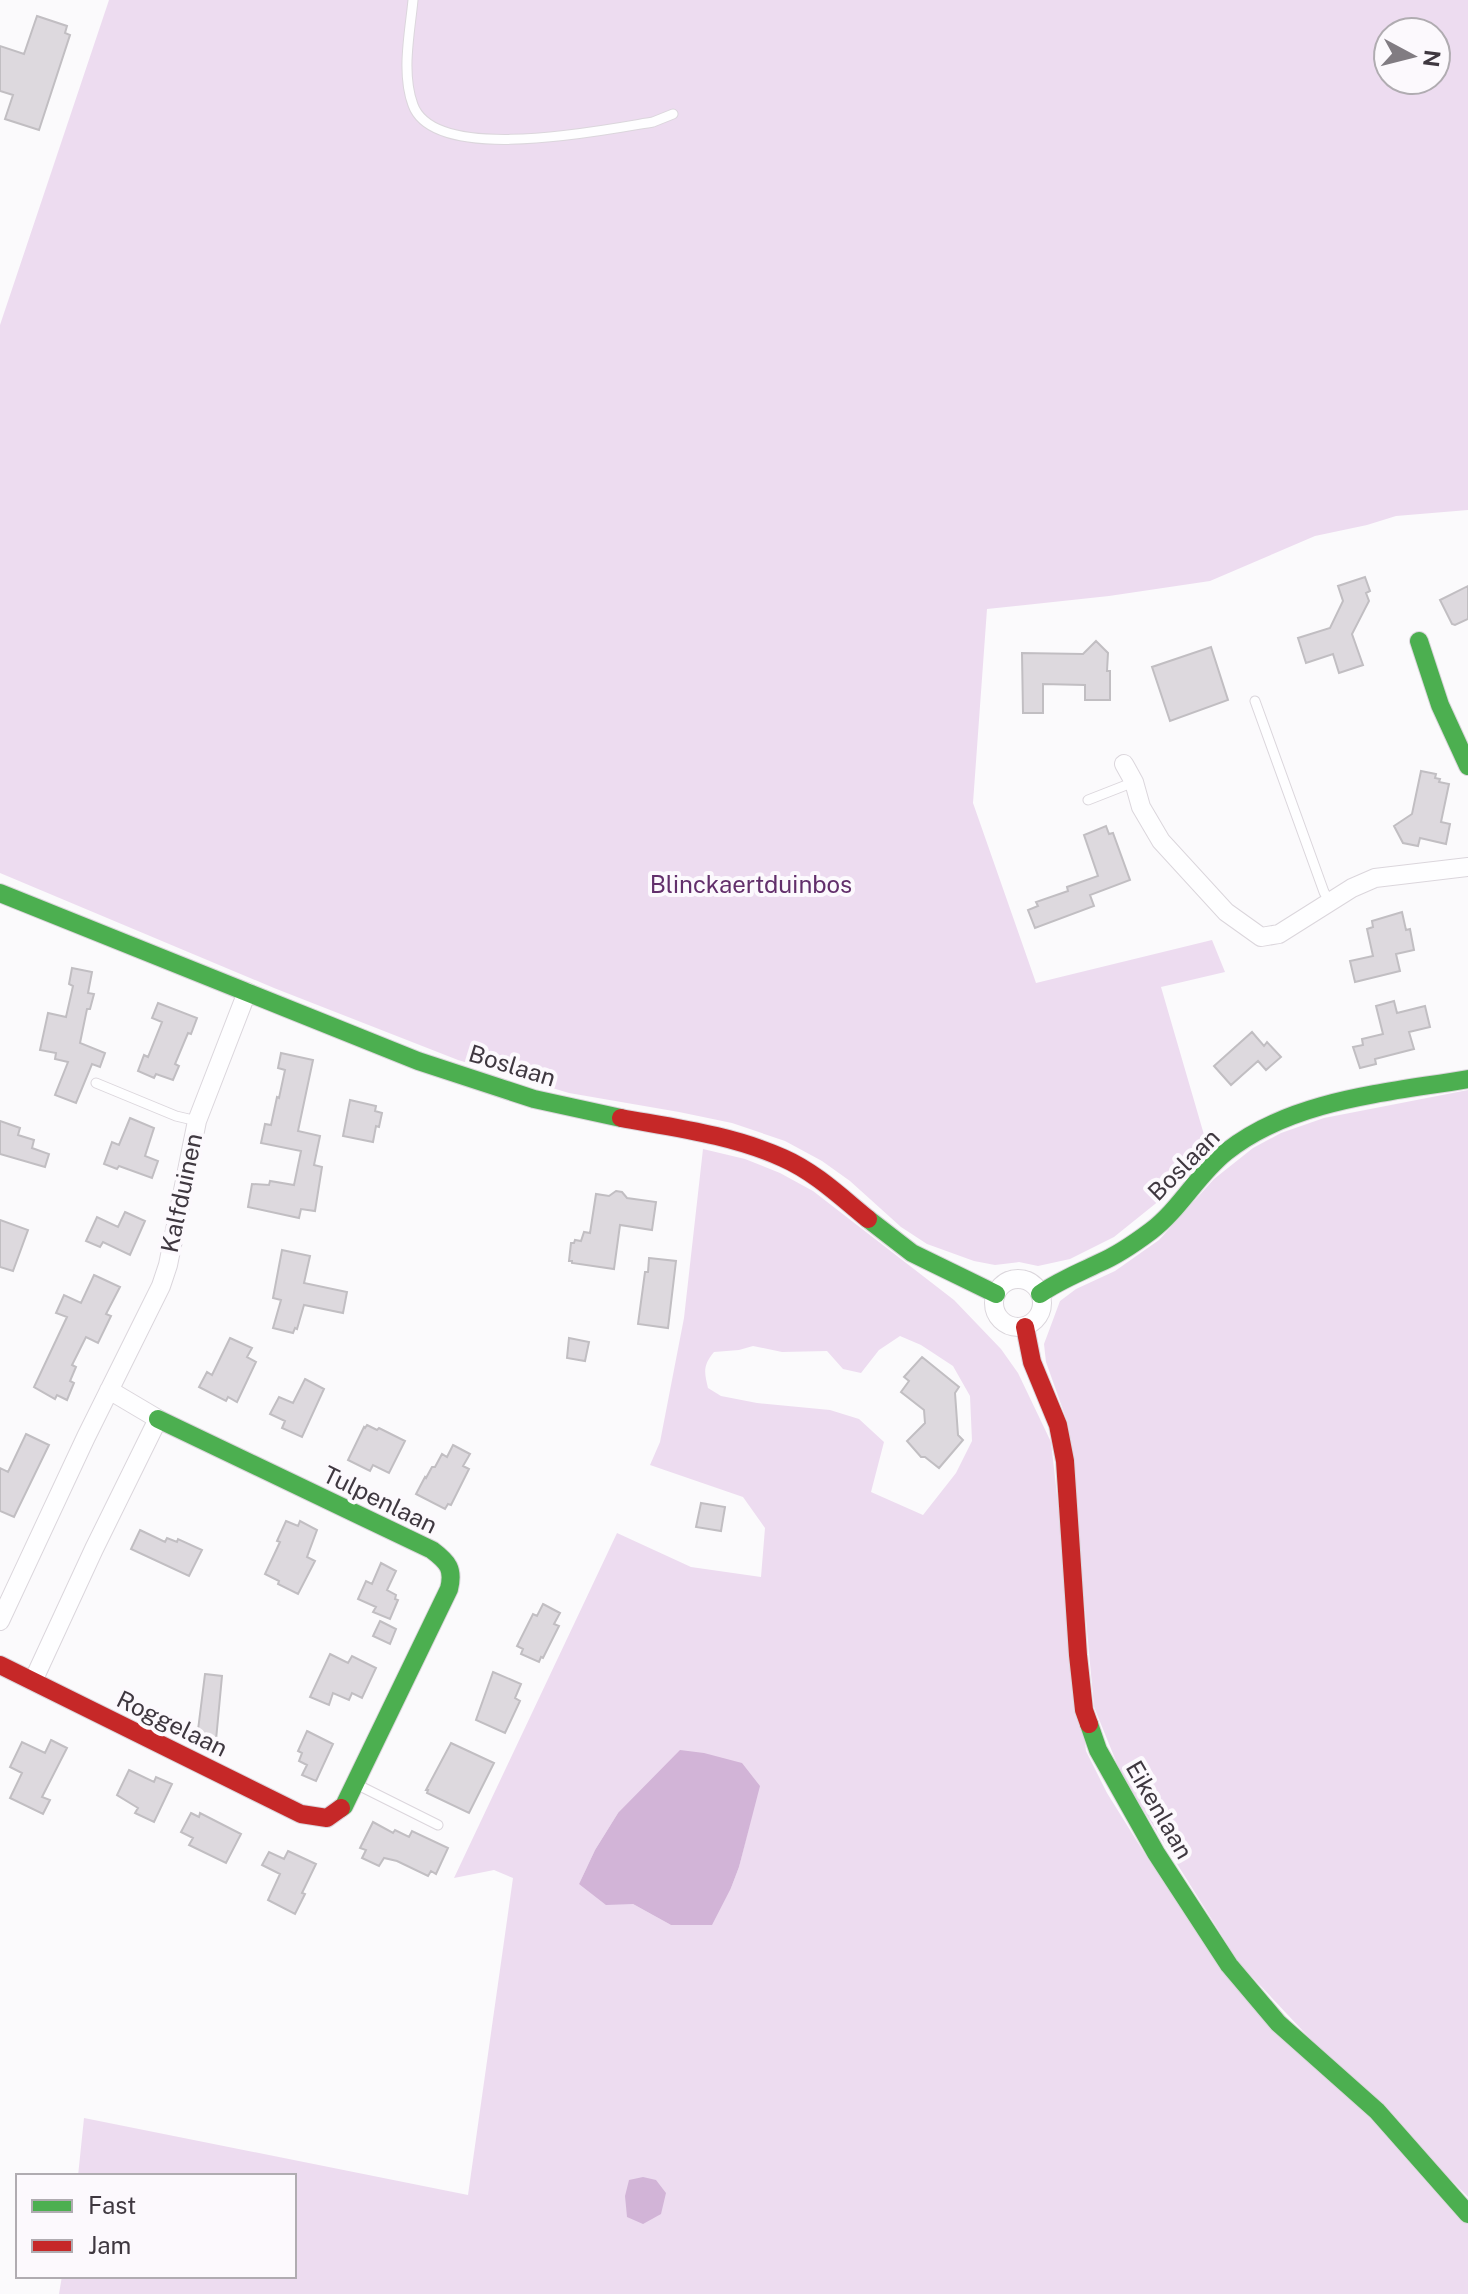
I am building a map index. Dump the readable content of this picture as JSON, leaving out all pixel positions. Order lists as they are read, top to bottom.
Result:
{
  "streets": {
    "street": [
      "Boslaan",
      "Kalfduinen",
      "Tulpenlaan",
      "Roggelaan",
      "Eikenlaan"
    ]
  },
  "crossings": [
    ["Boslaan", "Kalfduinen"],
    ["Boslaan", "Eikenlaan"],
    ["Tulpenlaan", "Roggelaan"]
  ],
  "parks": ["Blinckaertduinbos"],
  "legend": ["Fast", "Jam"],
  "north": "right"
}
